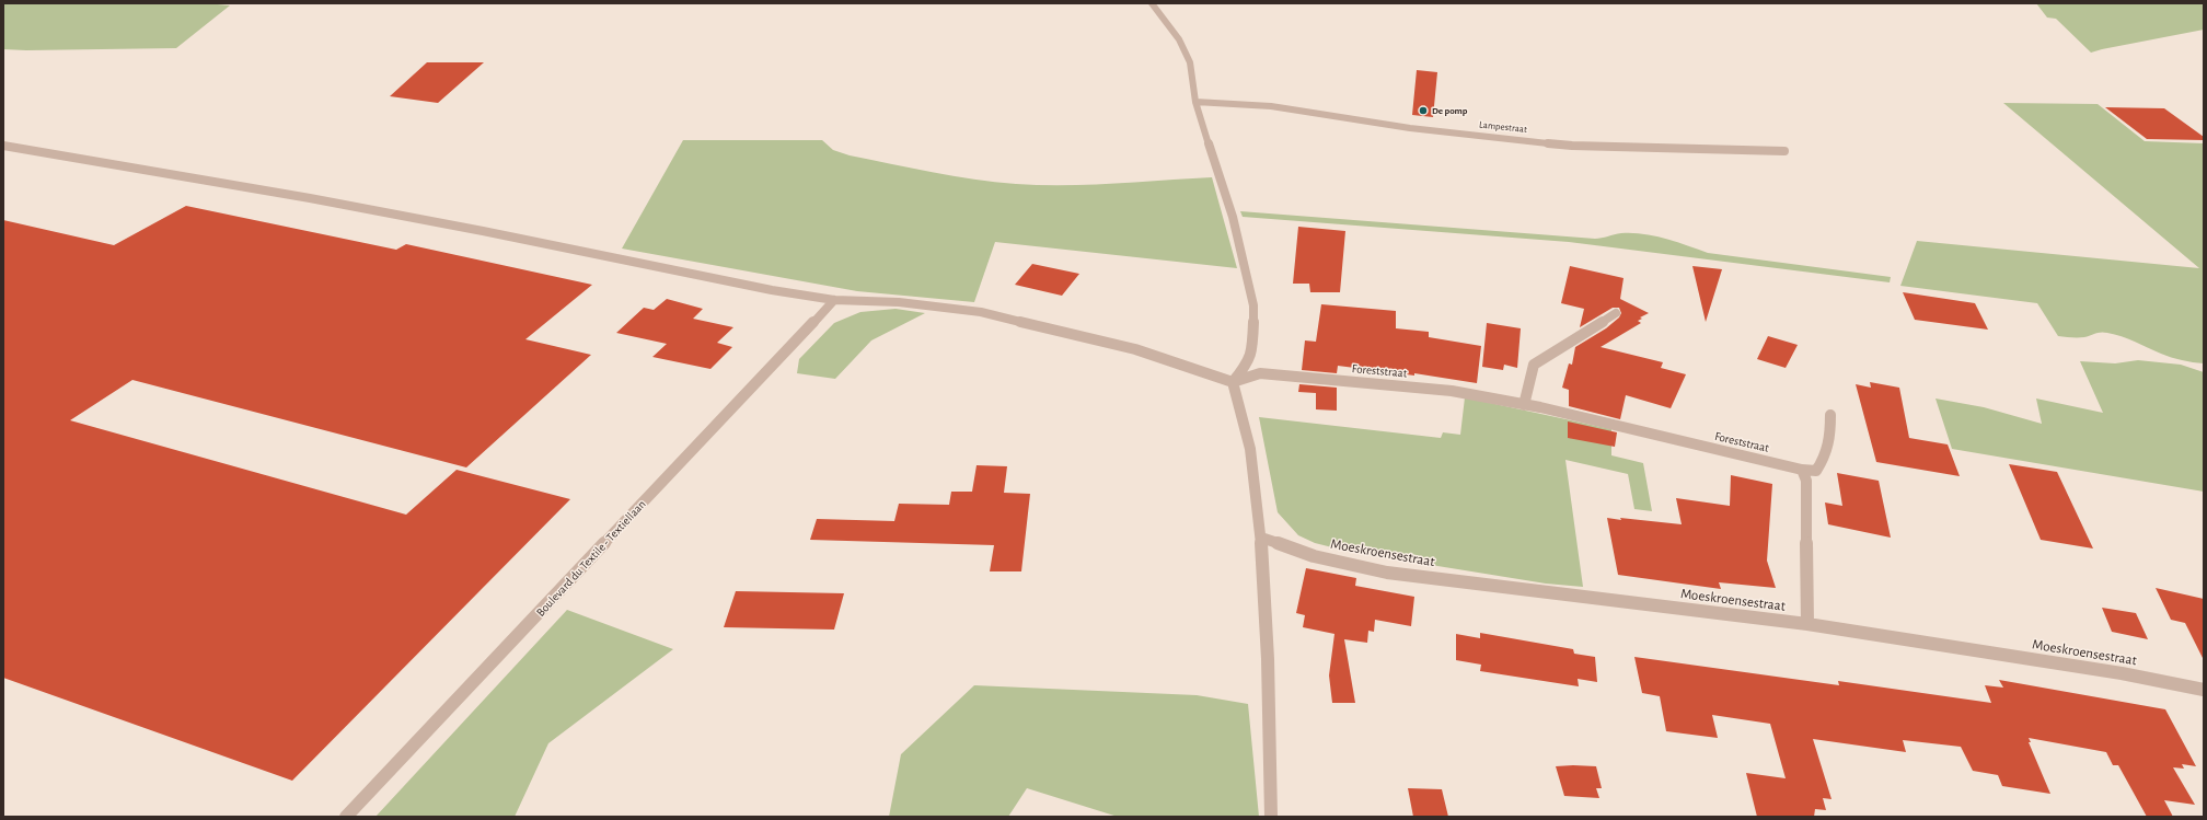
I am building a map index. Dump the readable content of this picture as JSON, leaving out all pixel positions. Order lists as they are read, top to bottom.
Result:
{
  "streets": {
    "street": [
      "Lampestraat",
      "Foreststraat",
      "Moeskroensestraat",
      "Boulevard du Textile - Textiellaan"
    ]
  },
  "places": ["De pomp"]
}
